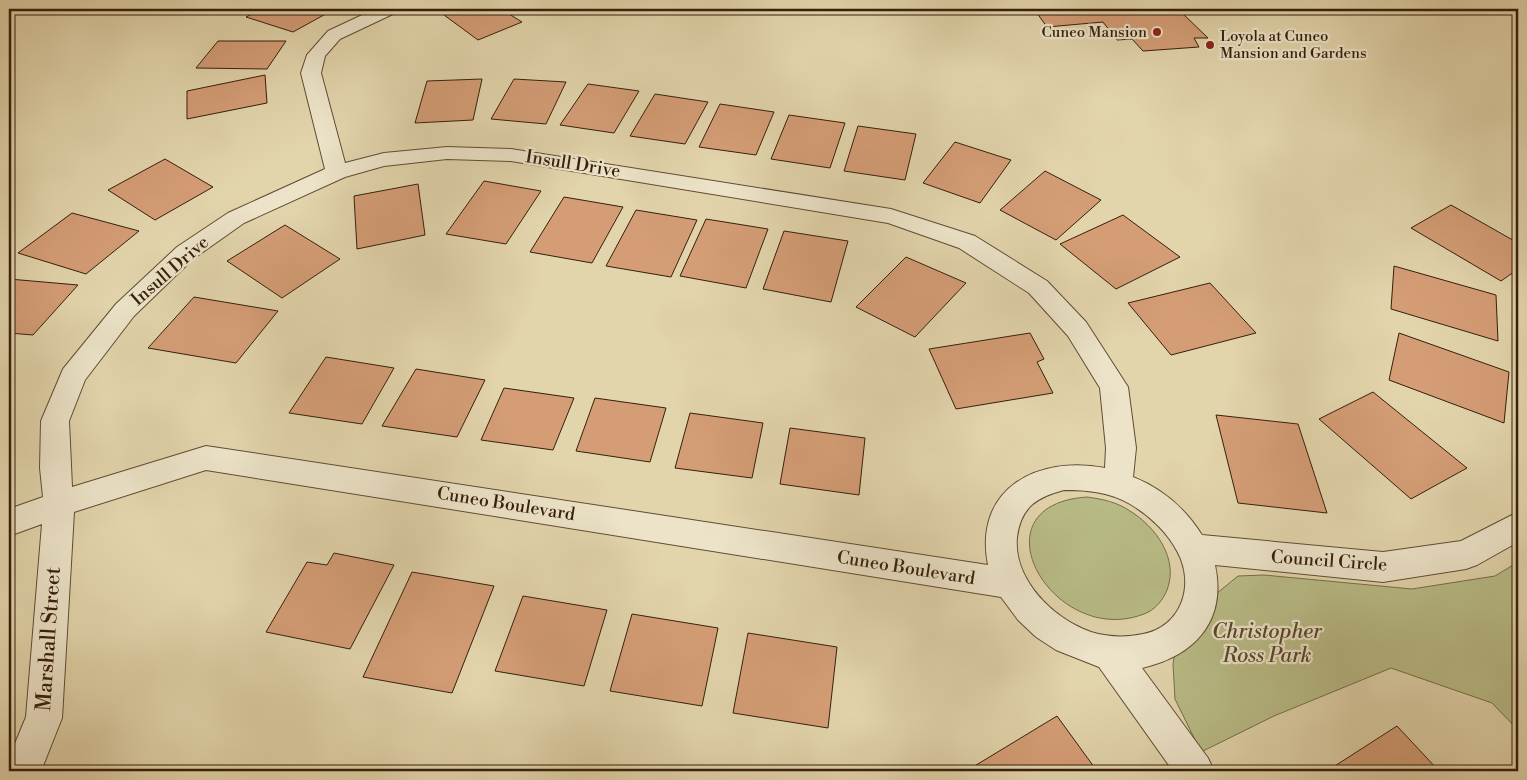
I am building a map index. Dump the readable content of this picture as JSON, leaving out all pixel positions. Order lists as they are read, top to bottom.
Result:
{
  "streets": {
    "street": [
      "Insull Drive",
      "Cuneo Boulevard",
      "Council Circle",
      "Marshall Street"
    ]
  },
  "crossings": [
    ["Insull Drive", "Cuneo Boulevard"],
    ["Insull Drive", "Marshall Street"],
    ["Cuneo Boulevard", "Marshall Street"]
  ],
  "parks": ["Christopher Ross Park"],
  "places": ["Cuneo Mansion", "Loyola at Cuneo Mansion and Gardens"]
}
